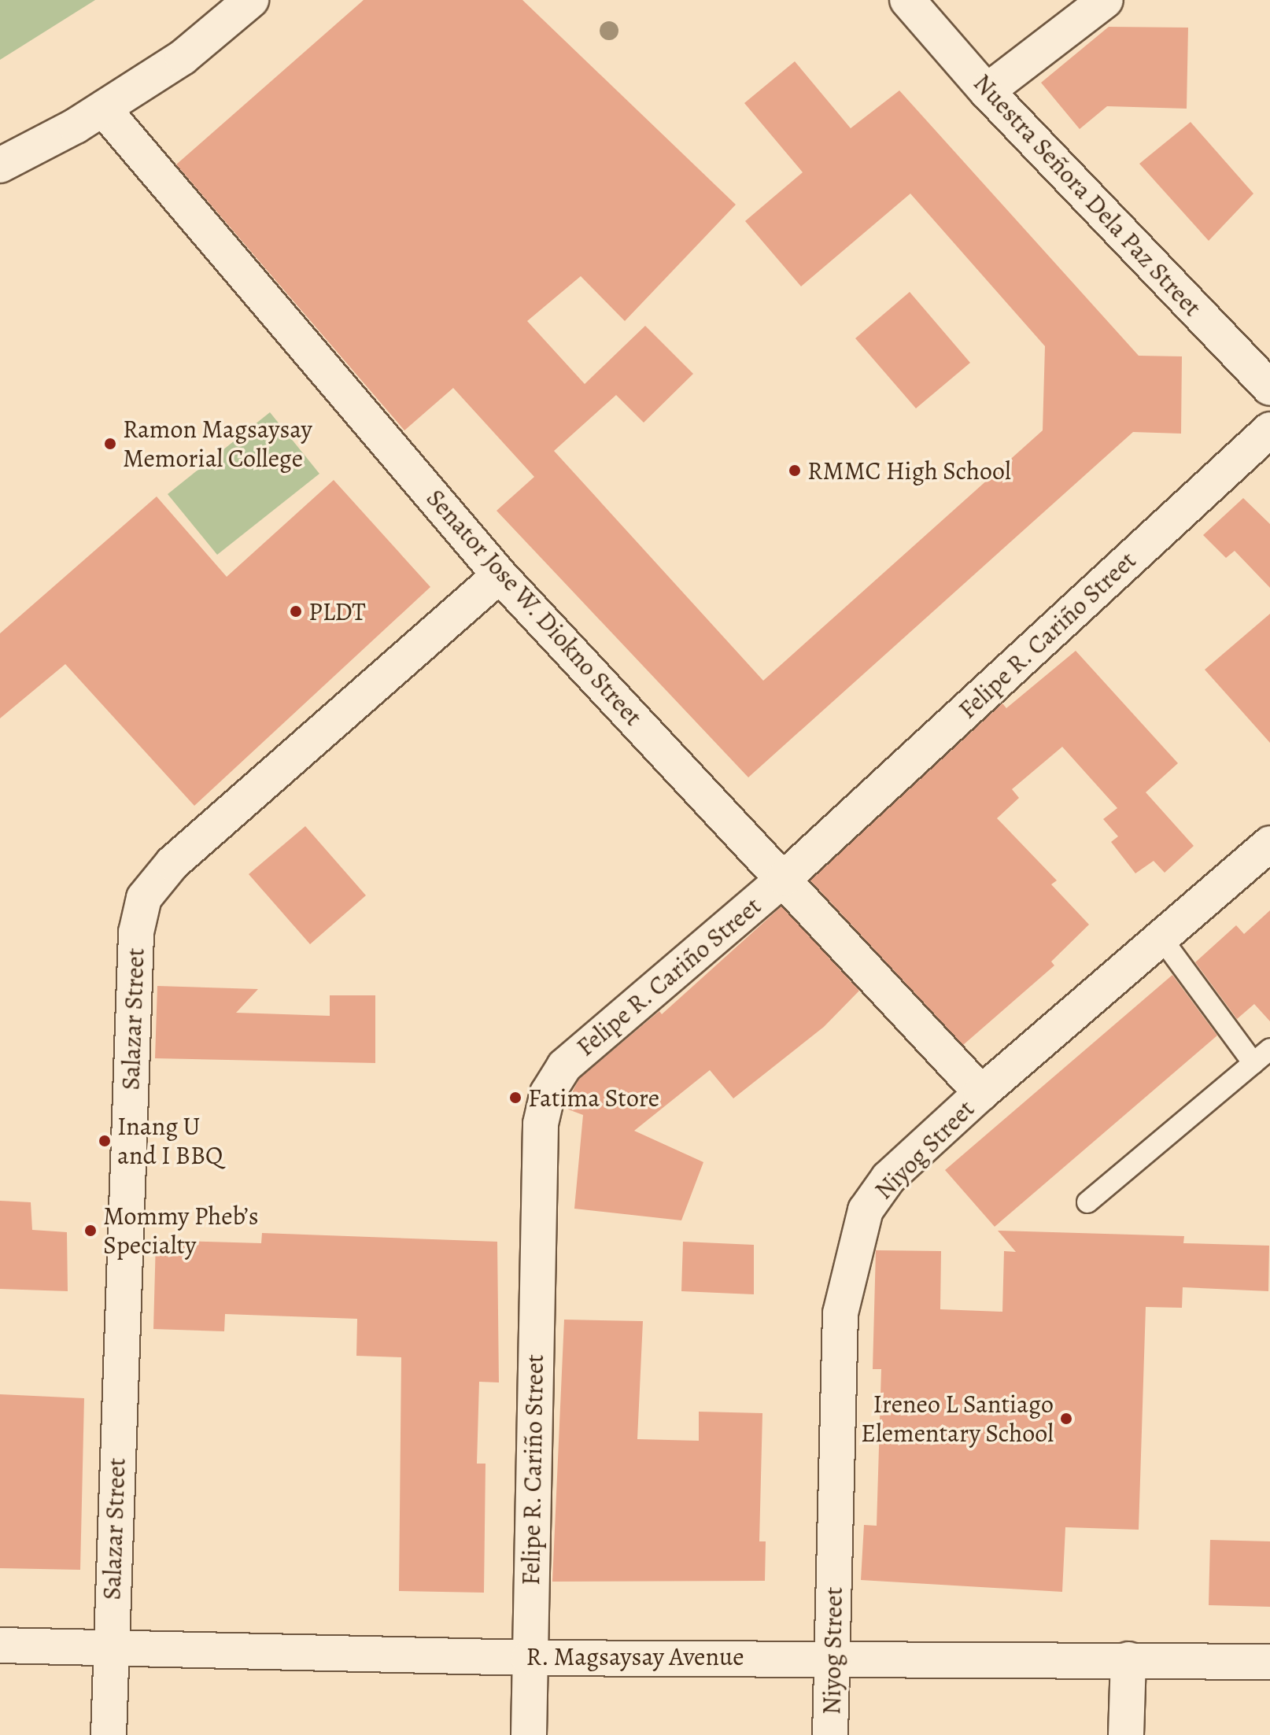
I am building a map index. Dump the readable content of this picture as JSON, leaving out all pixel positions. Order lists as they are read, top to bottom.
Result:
{
  "streets": {
    "street": [
      "Nuestra Señora Dela Paz Street",
      "Senator Jose W. Diokno Street",
      "Felipe R. Cariño Street",
      "Salazar Street",
      "Niyog Street",
      "R. Magsaysay Avenue"
    ]
  },
  "crossings": [
    ["Senator Jose W. Diokno Street", "Felipe R. Cariño Street"],
    ["Senator Jose W. Diokno Street", "Salazar Street"],
    ["Senator Jose W. Diokno Street", "Niyog Street"],
    ["Felipe R. Cariño Street", "R. Magsaysay Avenue"],
    ["Salazar Street", "R. Magsaysay Avenue"],
    ["Niyog Street", "R. Magsaysay Avenue"]
  ],
  "places": [
    "Ramon Magsaysay Memorial College",
    "RMMC High School",
    "PLDT",
    "Fatima Store",
    "Inang U and I BBQ",
    "Mommy Pheb’s Specialty",
    "Ireneo L Santiago Elementary School"
  ]
}
